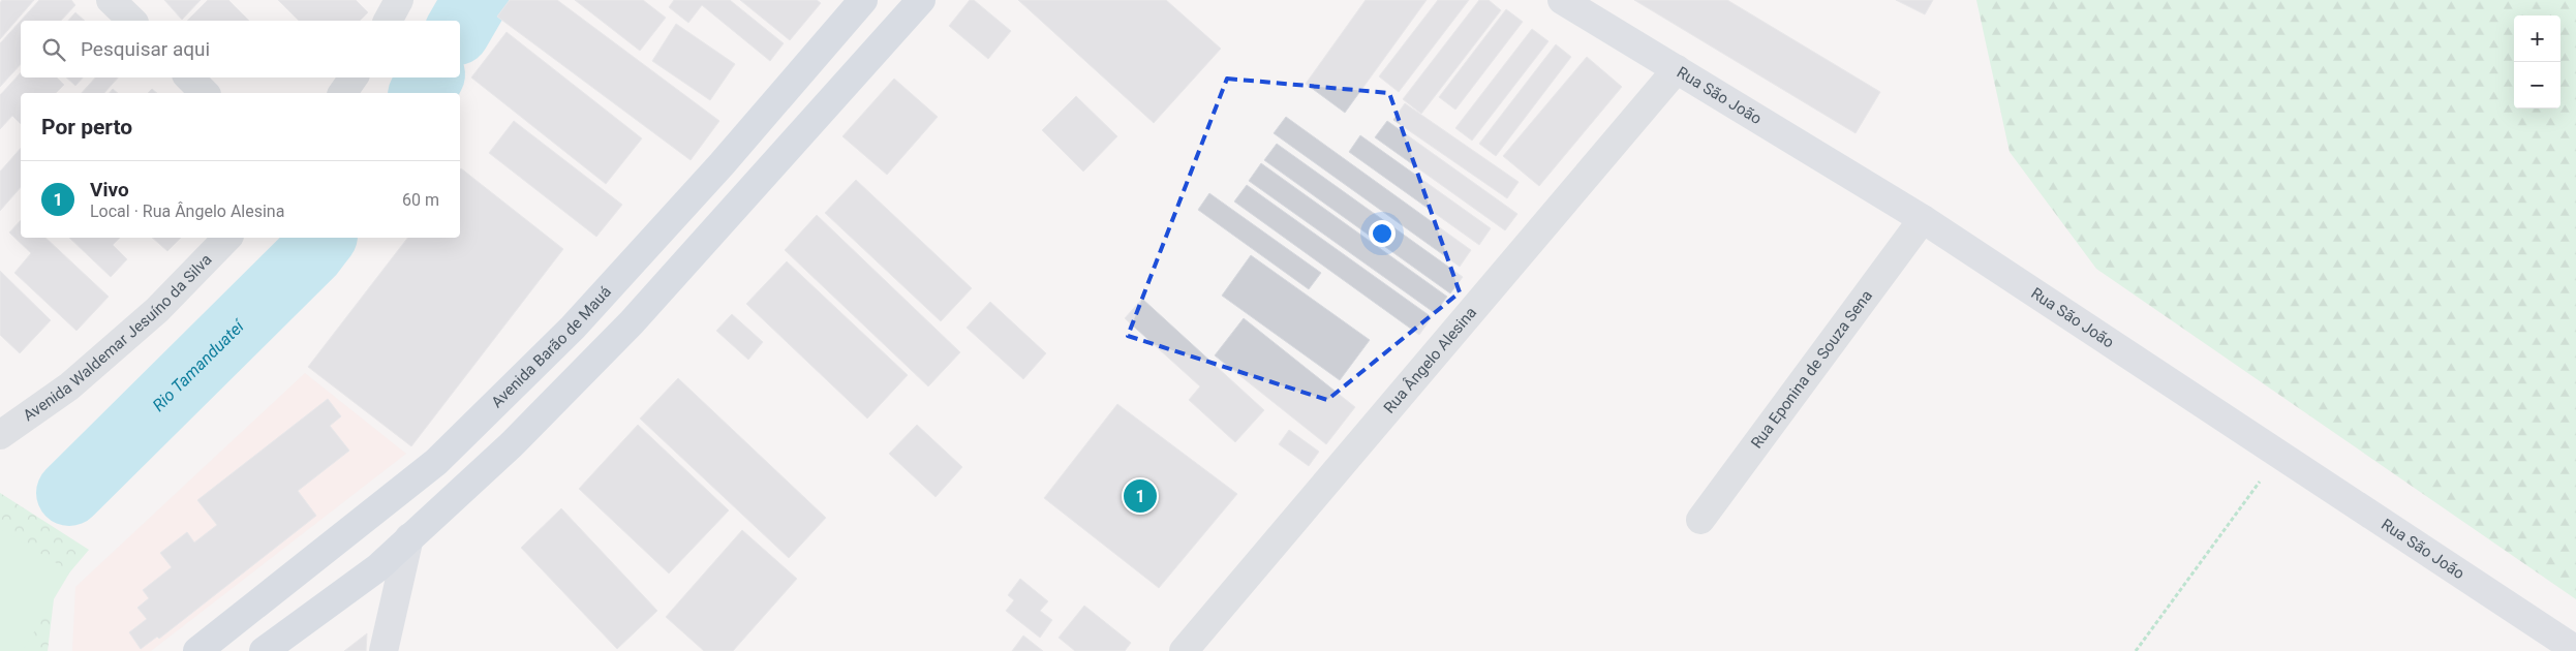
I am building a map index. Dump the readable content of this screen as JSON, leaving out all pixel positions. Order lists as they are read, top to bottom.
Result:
{
  "streets": {
    "main road": ["Avenida Barão de Mauá"],
    "street": [
      "Rua São João",
      "Avenida Waldemar Jesuíno da Silva",
      "Rua Ângelo Alesina",
      "Rua Eponina de Souza Sena"
    ]
  },
  "crossings": [
    ["Rua São João", "Rua Ângelo Alesina"],
    ["Rua São João", "Rua Eponina de Souza Sena"]
  ],
  "water": ["Rio Tamanduateí"],
  "page": {
    "map_buttons": ["+", "−"],
    "search": "Pesquisar aqui",
    "heading": "Por perto",
    "list": [
      {
        "mark": "1",
        "name": "Vivo",
        "note": "Local · Rua Ângelo Alesina",
        "value": "60 m"
      }
    ],
    "pins": "1"
  }
}
